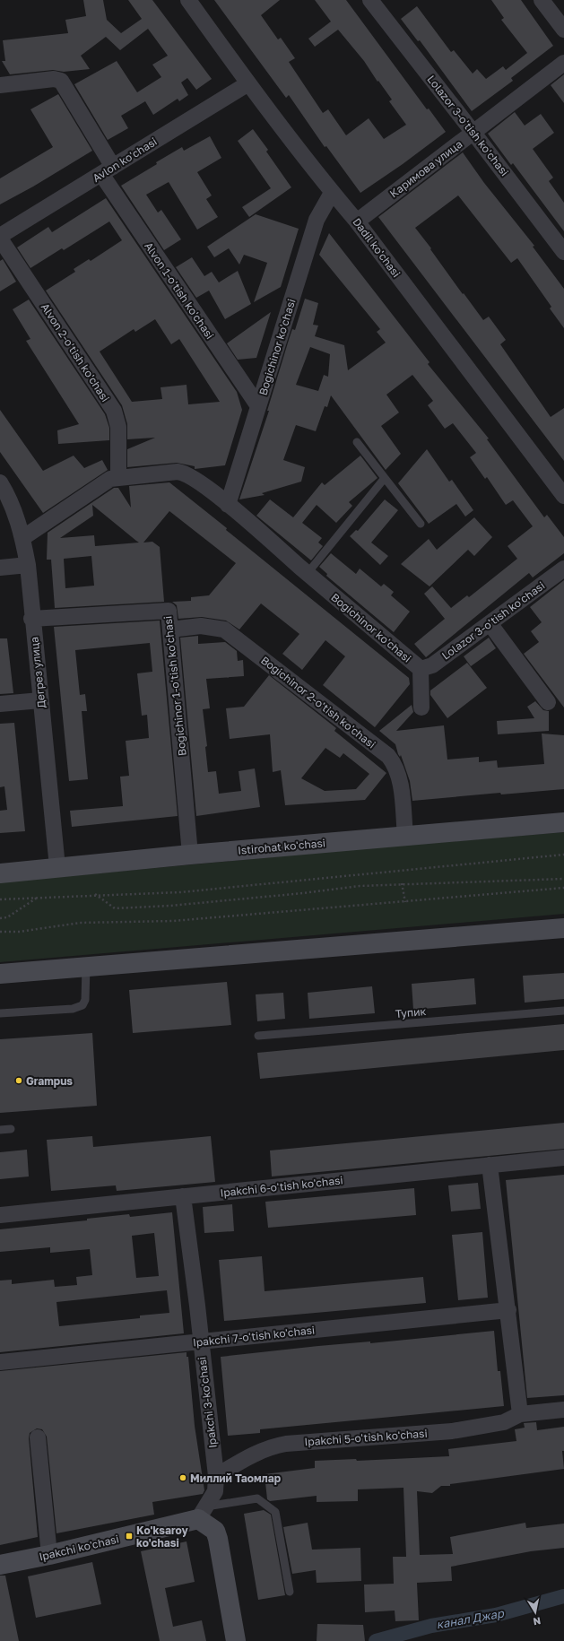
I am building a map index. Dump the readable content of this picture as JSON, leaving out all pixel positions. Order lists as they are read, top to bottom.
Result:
{
  "streets": {
    "main road": ["Istirohat ko'chasi", "Ipakchi ko'chasi"],
    "street": [
      "Lolazor 3-o'tish ko'chasi",
      "Avlon ko'chasi",
      "Каримова улица",
      "Dadil ko'chasi",
      "Alvon 1-o'tish ko'chasi",
      "Bogichinor ko'chasi",
      "Alvon 2-o'tish ko'chasi",
      "Дегрез улица",
      "Bogichinor 1-o'tish ko'chasi",
      "Bogichinor 2-o'tish ko'chasi",
      "Ipakchi 6-o'tish ko'chasi",
      "Ipakchi 7-o'tish ko'chasi",
      "Ipakchi 3-ko'chasi",
      "Ipakchi 5-o'tish ko'chasi"
    ],
    "lane": ["Тупик"]
  },
  "crossings": [
    ["Lolazor 3-o'tish ko'chasi", "Каримова улица"],
    ["Lolazor 3-o'tish ko'chasi", "Bogichinor ko'chasi"],
    ["Avlon ko'chasi", "Dadil ko'chasi"],
    ["Avlon ko'chasi", "Alvon 1-o'tish ko'chasi"],
    ["Каримова улица", "Dadil ko'chasi"],
    ["Dadil ko'chasi", "Bogichinor ko'chasi"],
    ["Alvon 1-o'tish ko'chasi", "Bogichinor ko'chasi"],
    ["Bogichinor ko'chasi", "Alvon 2-o'tish ko'chasi"],
    ["Bogichinor ko'chasi", "Дегрез улица"],
    ["Дегрез улица", "Bogichinor 1-o'tish ko'chasi"],
    ["Дегрез улица", "Istirohat ko'chasi"],
    ["Bogichinor 1-o'tish ko'chasi", "Bogichinor 2-o'tish ko'chasi"],
    ["Bogichinor 1-o'tish ko'chasi", "Istirohat ko'chasi"],
    ["Bogichinor 2-o'tish ko'chasi", "Istirohat ko'chasi"],
    ["Ipakchi 6-o'tish ko'chasi", "Ipakchi 3-ko'chasi"],
    ["Ipakchi 7-o'tish ko'chasi", "Ipakchi 3-ko'chasi"],
    ["Ipakchi 3-ko'chasi", "Ipakchi 5-o'tish ko'chasi"],
    ["Ipakchi 3-ko'chasi", "Ipakchi ko'chasi"]
  ],
  "water": ["канал Джар"],
  "places": {
    "other": ["Grampus", "Миллий Таомлар"],
    "transit": ["Ko'ksaroy ko'chasi"]
  },
  "north": "bottom"
}
